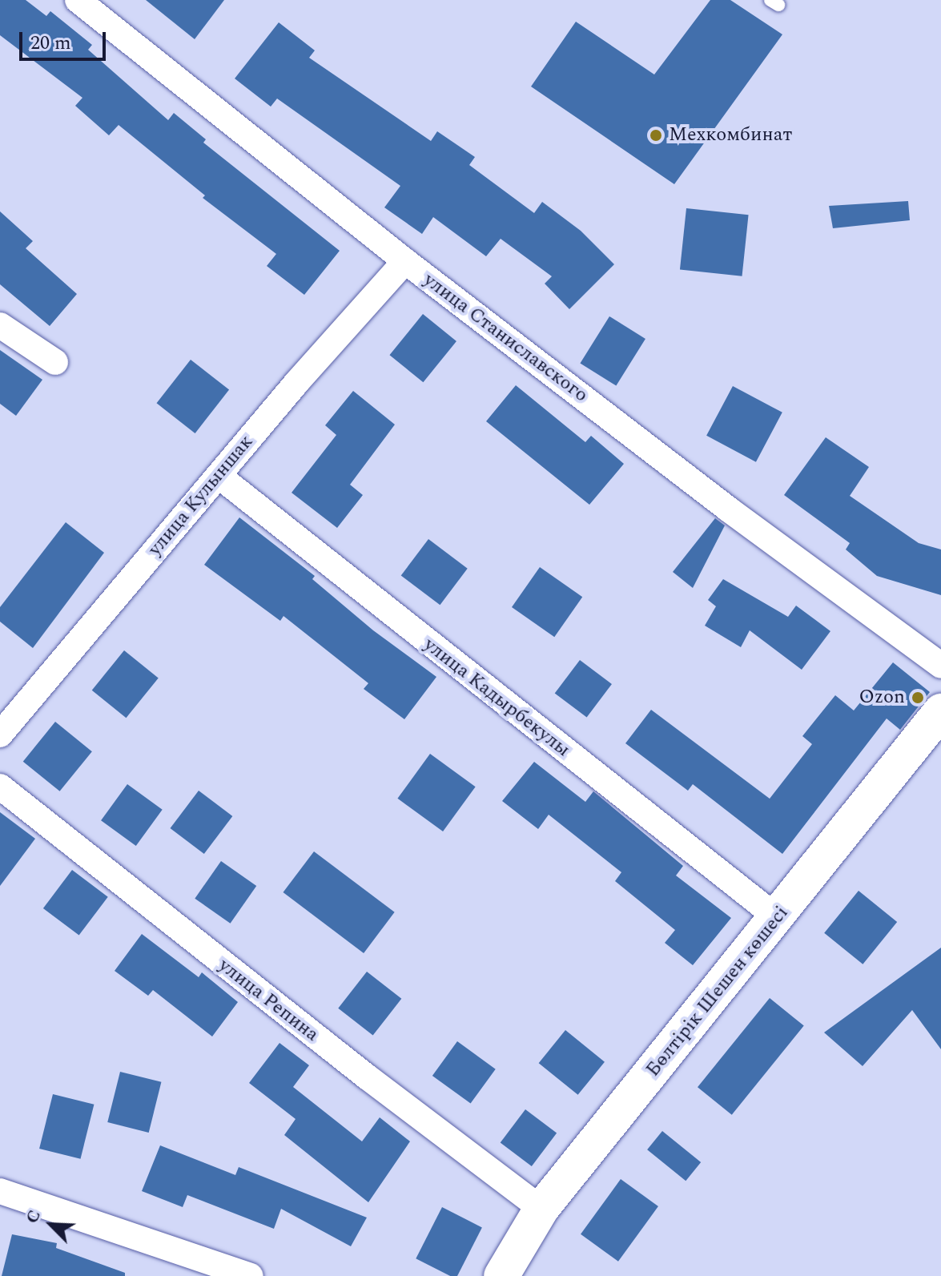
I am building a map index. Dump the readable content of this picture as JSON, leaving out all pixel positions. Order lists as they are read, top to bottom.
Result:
{
  "streets": {
    "street": [
      "улица Станиславского",
      "улица Кулыншак",
      "улица Кадырбекулы",
      "Бөлтірік Шешен көшесі",
      "улица Репина"
    ]
  },
  "crossings": [
    ["улица Станиславского", "улица Кулыншак"],
    ["улица Кулыншак", "улица Кадырбекулы"],
    ["улица Кадырбекулы", "Бөлтірік Шешен көшесі"],
    ["Бөлтірік Шешен көшесі", "улица Репина"]
  ],
  "places": ["Мехкомбинат", "Ozon"],
  "scale_bar": "20 m",
  "north": "top left"
}
